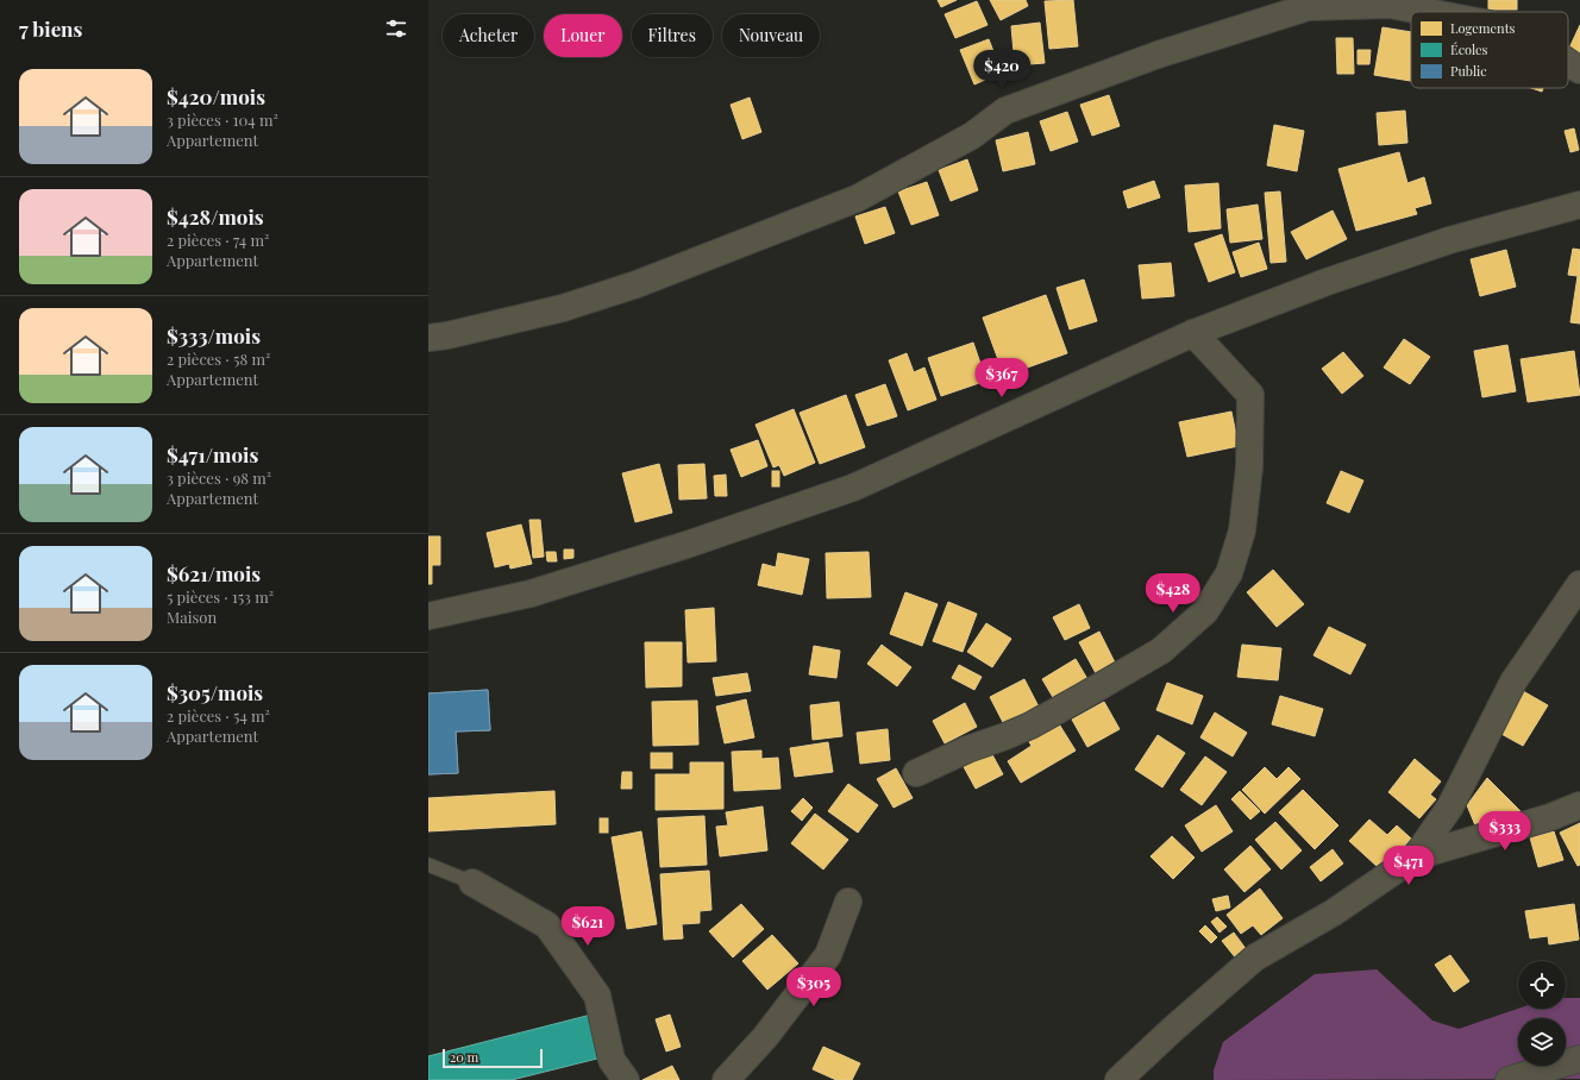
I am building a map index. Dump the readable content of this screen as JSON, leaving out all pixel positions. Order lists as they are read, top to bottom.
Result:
{
  "legend": ["Logements", "Écoles", "Public"],
  "scale_bar": "20 m",
  "page": {
    "heading": "7 biens",
    "chip": [
      "Acheter",
      "Louer",
      "Filtres",
      "Nouveau"
    ],
    "price": [
      "$420",
      "$367",
      "$428",
      "$333",
      "$471",
      "$621",
      "$305"
    ],
    "list": [
      {
        "name": "$420/mois",
        "note": "3 pièces · 104 m² · Appartement"
      },
      {
        "name": "$428/mois",
        "note": "2 pièces · 74 m² · Appartement"
      },
      {
        "name": "$333/mois",
        "note": "2 pièces · 58 m² · Appartement"
      },
      {
        "name": "$471/mois",
        "note": "3 pièces · 98 m² · Appartement"
      },
      {
        "name": "$621/mois",
        "note": "5 pièces · 153 m² · Maison"
      },
      {
        "name": "$305/mois",
        "note": "2 pièces · 54 m² · Appartement"
      }
    ],
    "scale": "20 m"
  }
}
